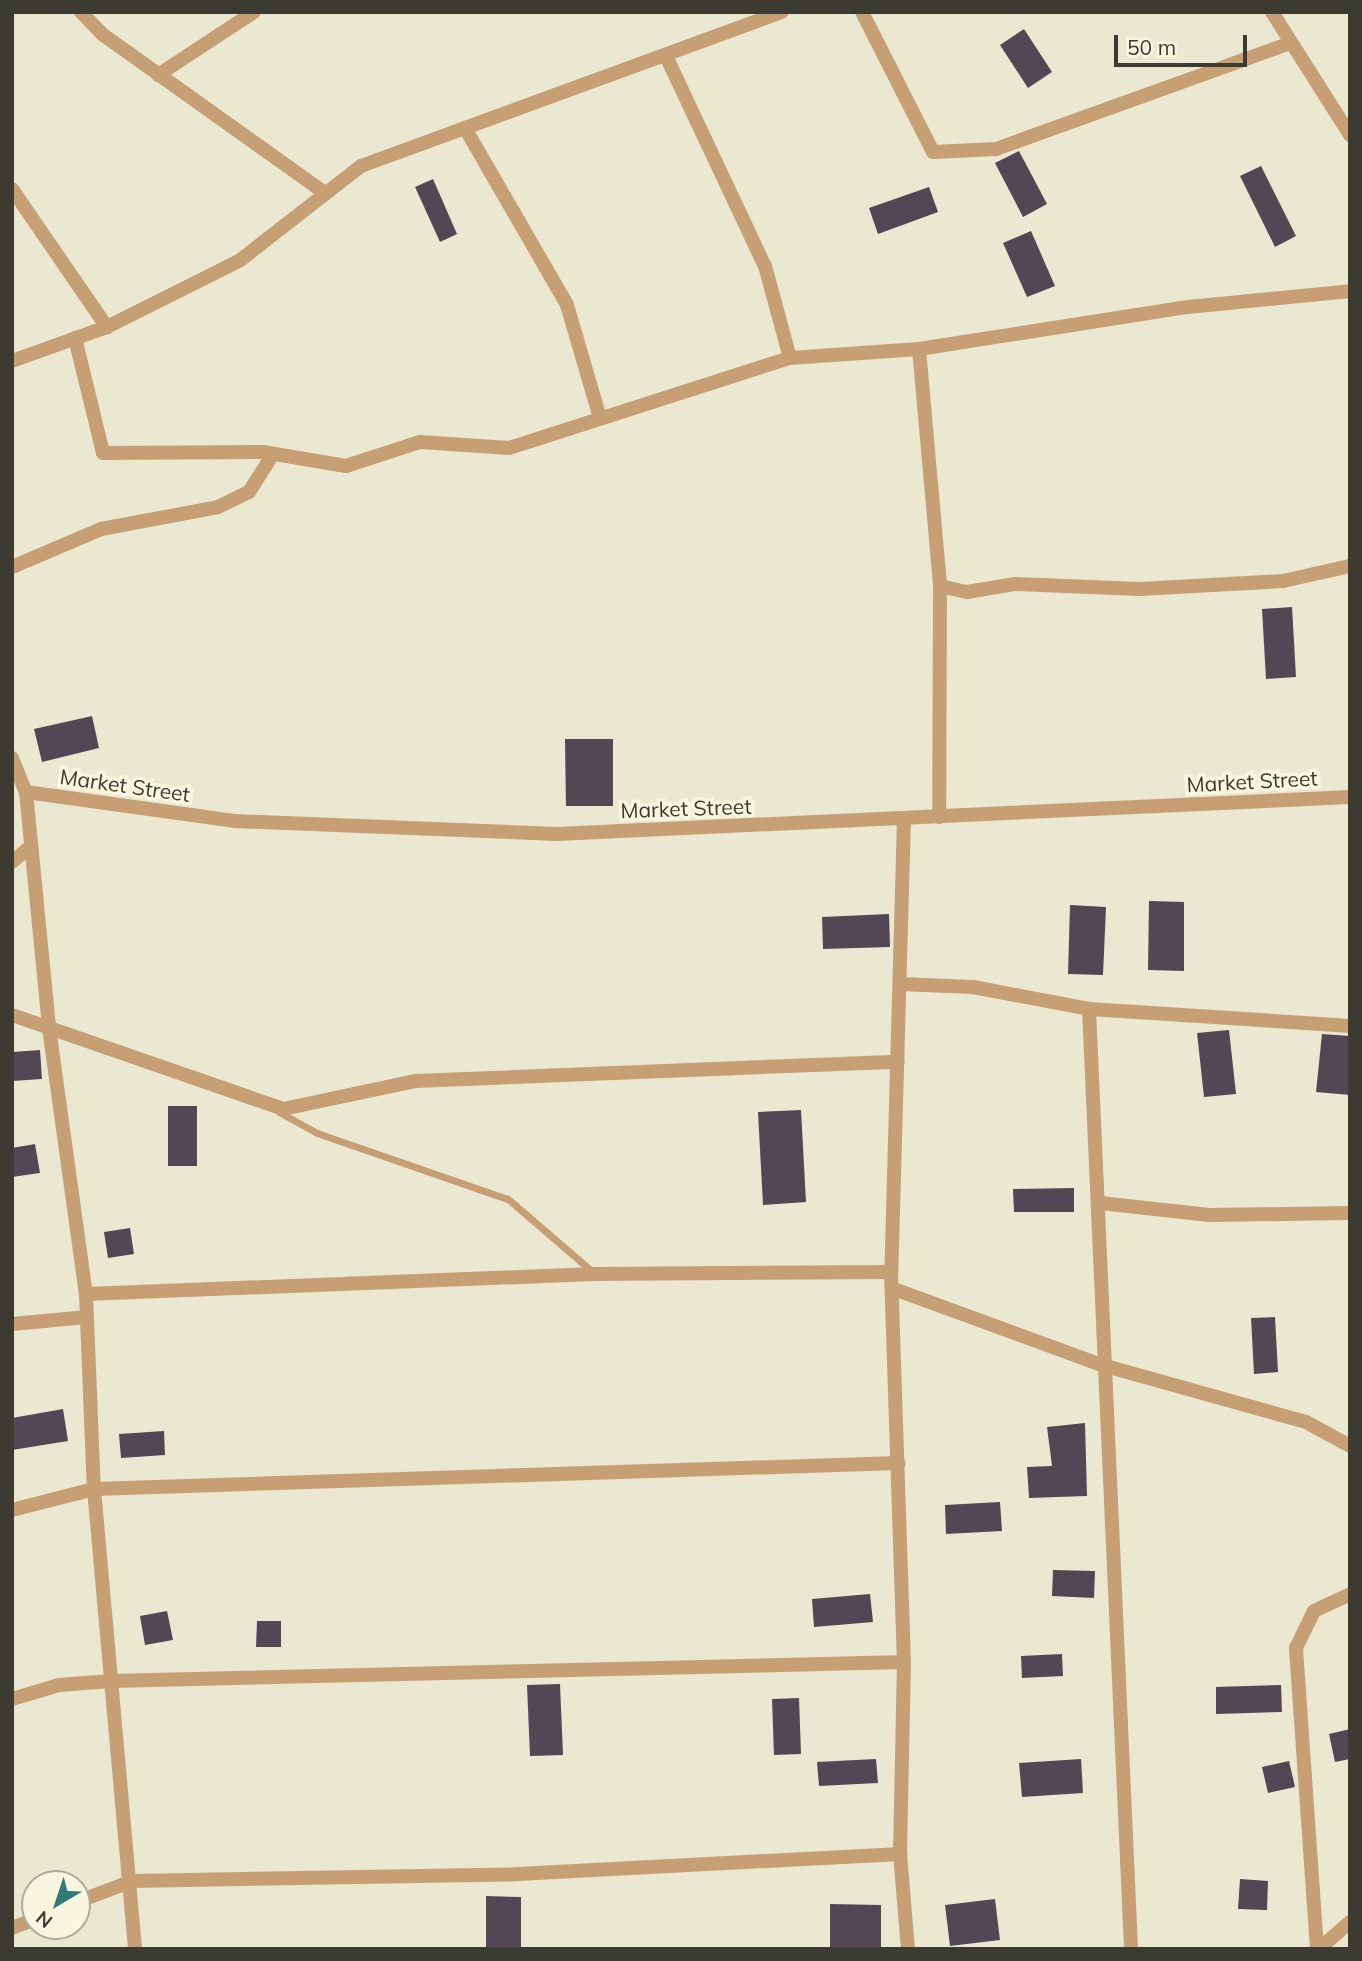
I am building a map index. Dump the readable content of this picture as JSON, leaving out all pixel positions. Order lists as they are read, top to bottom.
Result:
{
  "streets": {
    "street": ["Market Street"]
  },
  "scale_bar": "50 m",
  "north": "bottom left"
}
